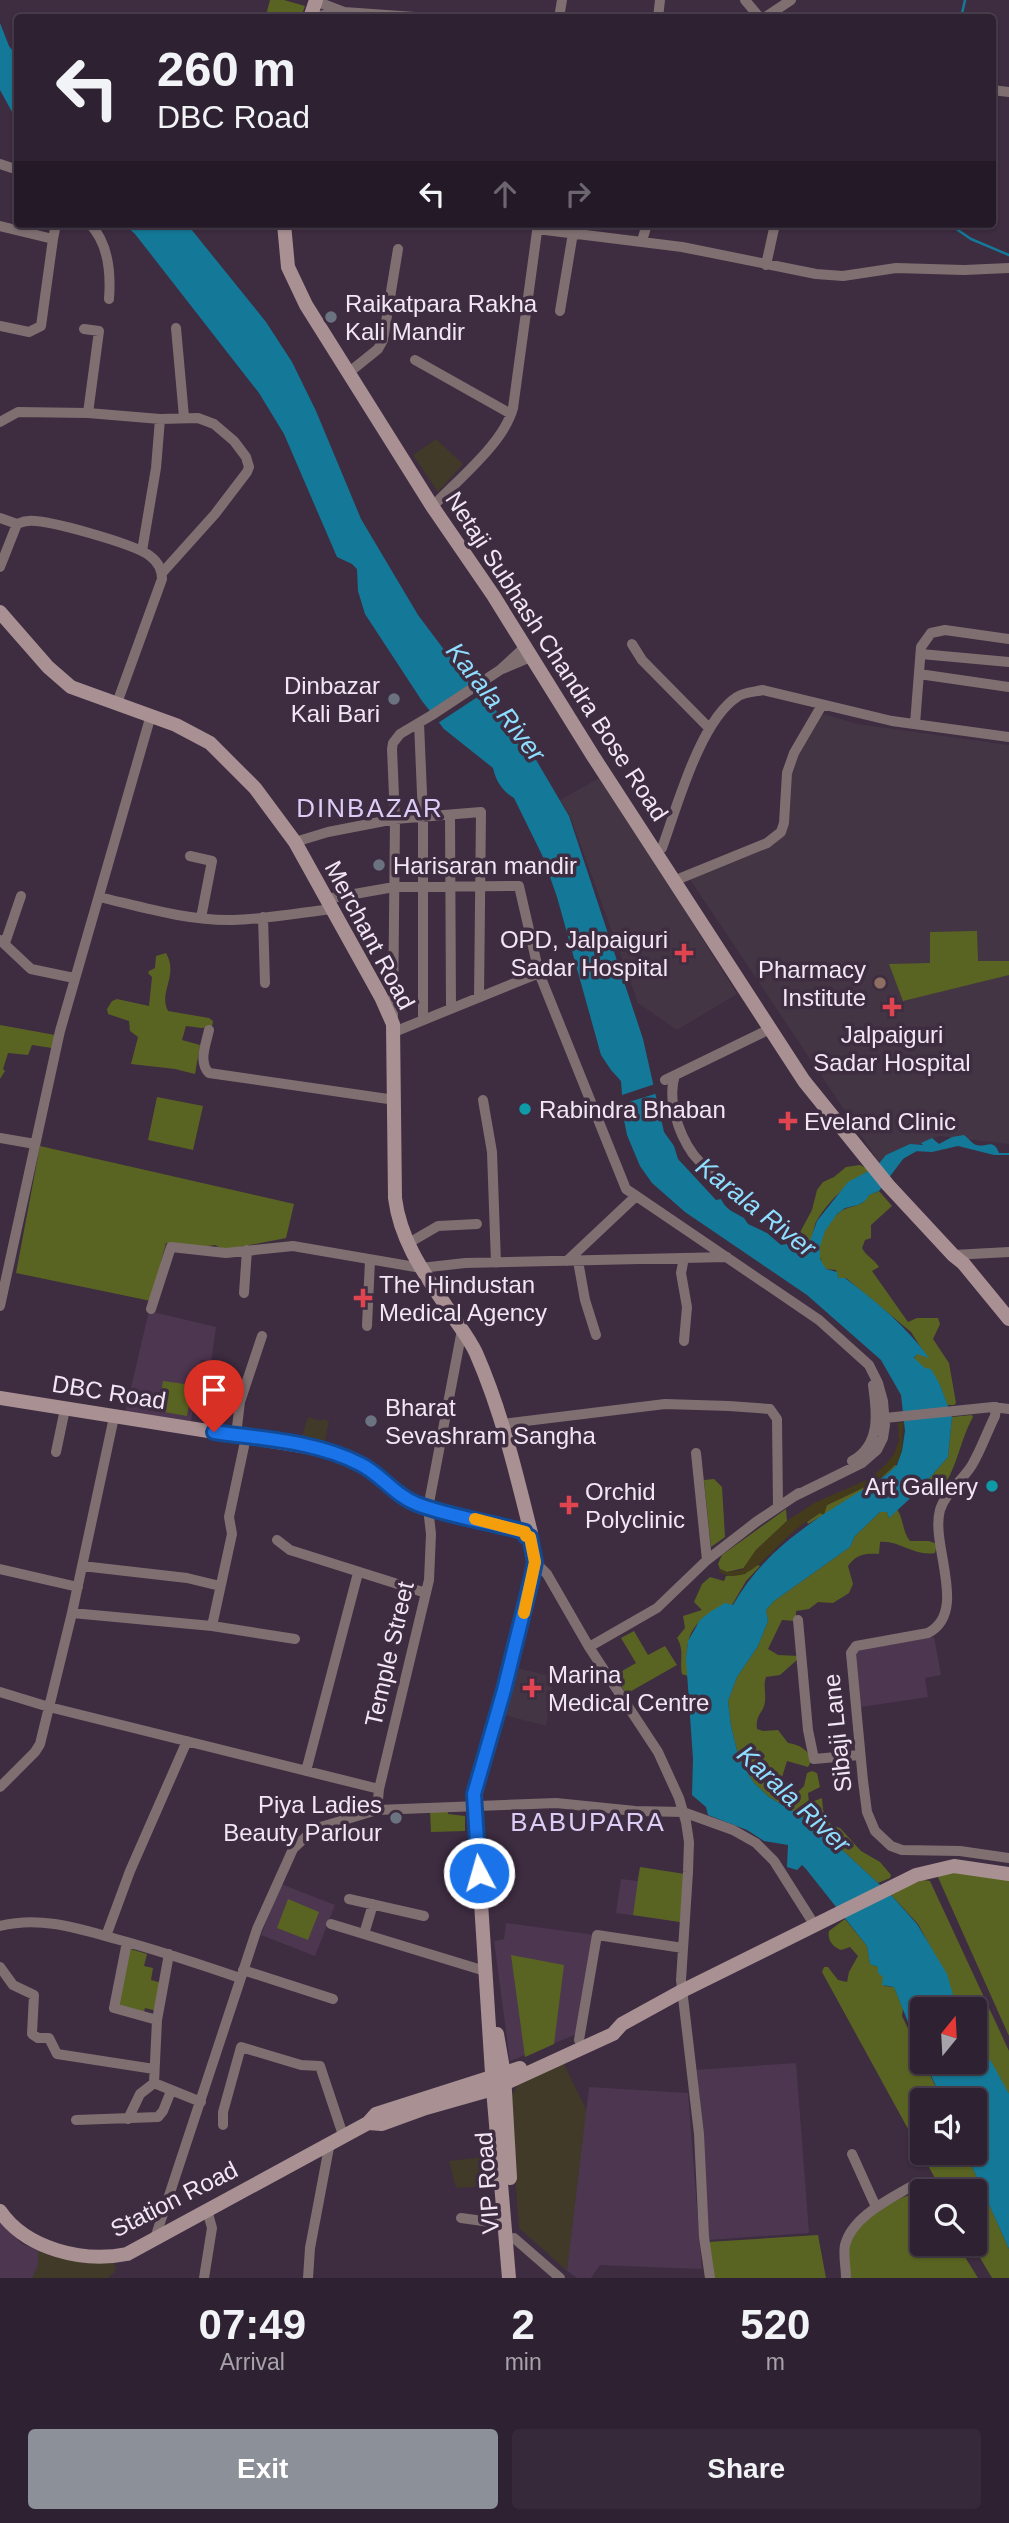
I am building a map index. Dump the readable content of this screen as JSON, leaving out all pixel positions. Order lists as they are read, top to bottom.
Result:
{
  "streets": {
    "street": [
      "Netaji Subhash Chandra Bose Road",
      "Merchant Road",
      "DBC Road",
      "Temple Street",
      "Sibaji Lane",
      "VIP Road",
      "Station Road"
    ]
  },
  "crossings": [
    ["Merchant Road", "DBC Road"],
    ["Merchant Road", "Temple Street"],
    ["Merchant Road", "VIP Road"],
    ["DBC Road", "Temple Street"],
    ["VIP Road", "Station Road"]
  ],
  "districts": ["DINBAZAR", "BABUPARA"],
  "water": ["Karala River"],
  "places": {
    "other": [
      "Raikatpara Rakha Kali Mandir",
      "Dinbazar Kali Bari",
      "Harisaran mandir",
      "Pharmacy Institute",
      "Rabindra Bhaban",
      "Bharat Sevashram Sangha",
      "Art Gallery",
      "Piya Ladies Beauty Parlour"
    ],
    "health": [
      "OPD, Jalpaiguri Sadar Hospital",
      "Jalpaiguri Sadar Hospital",
      "Eveland Clinic",
      "The Hindustan Medical Agency",
      "Orchid Polyclinic",
      "Marina Medical Centre"
    ]
  },
  "north": "top",
  "page": {
    "turn": ["260 m", "DBC Road"],
    "eta": [
      "07:49",
      "Arrival",
      "2",
      "min",
      "520",
      "m"
    ],
    "buttons": ["Exit", "Share"]
  }
}
